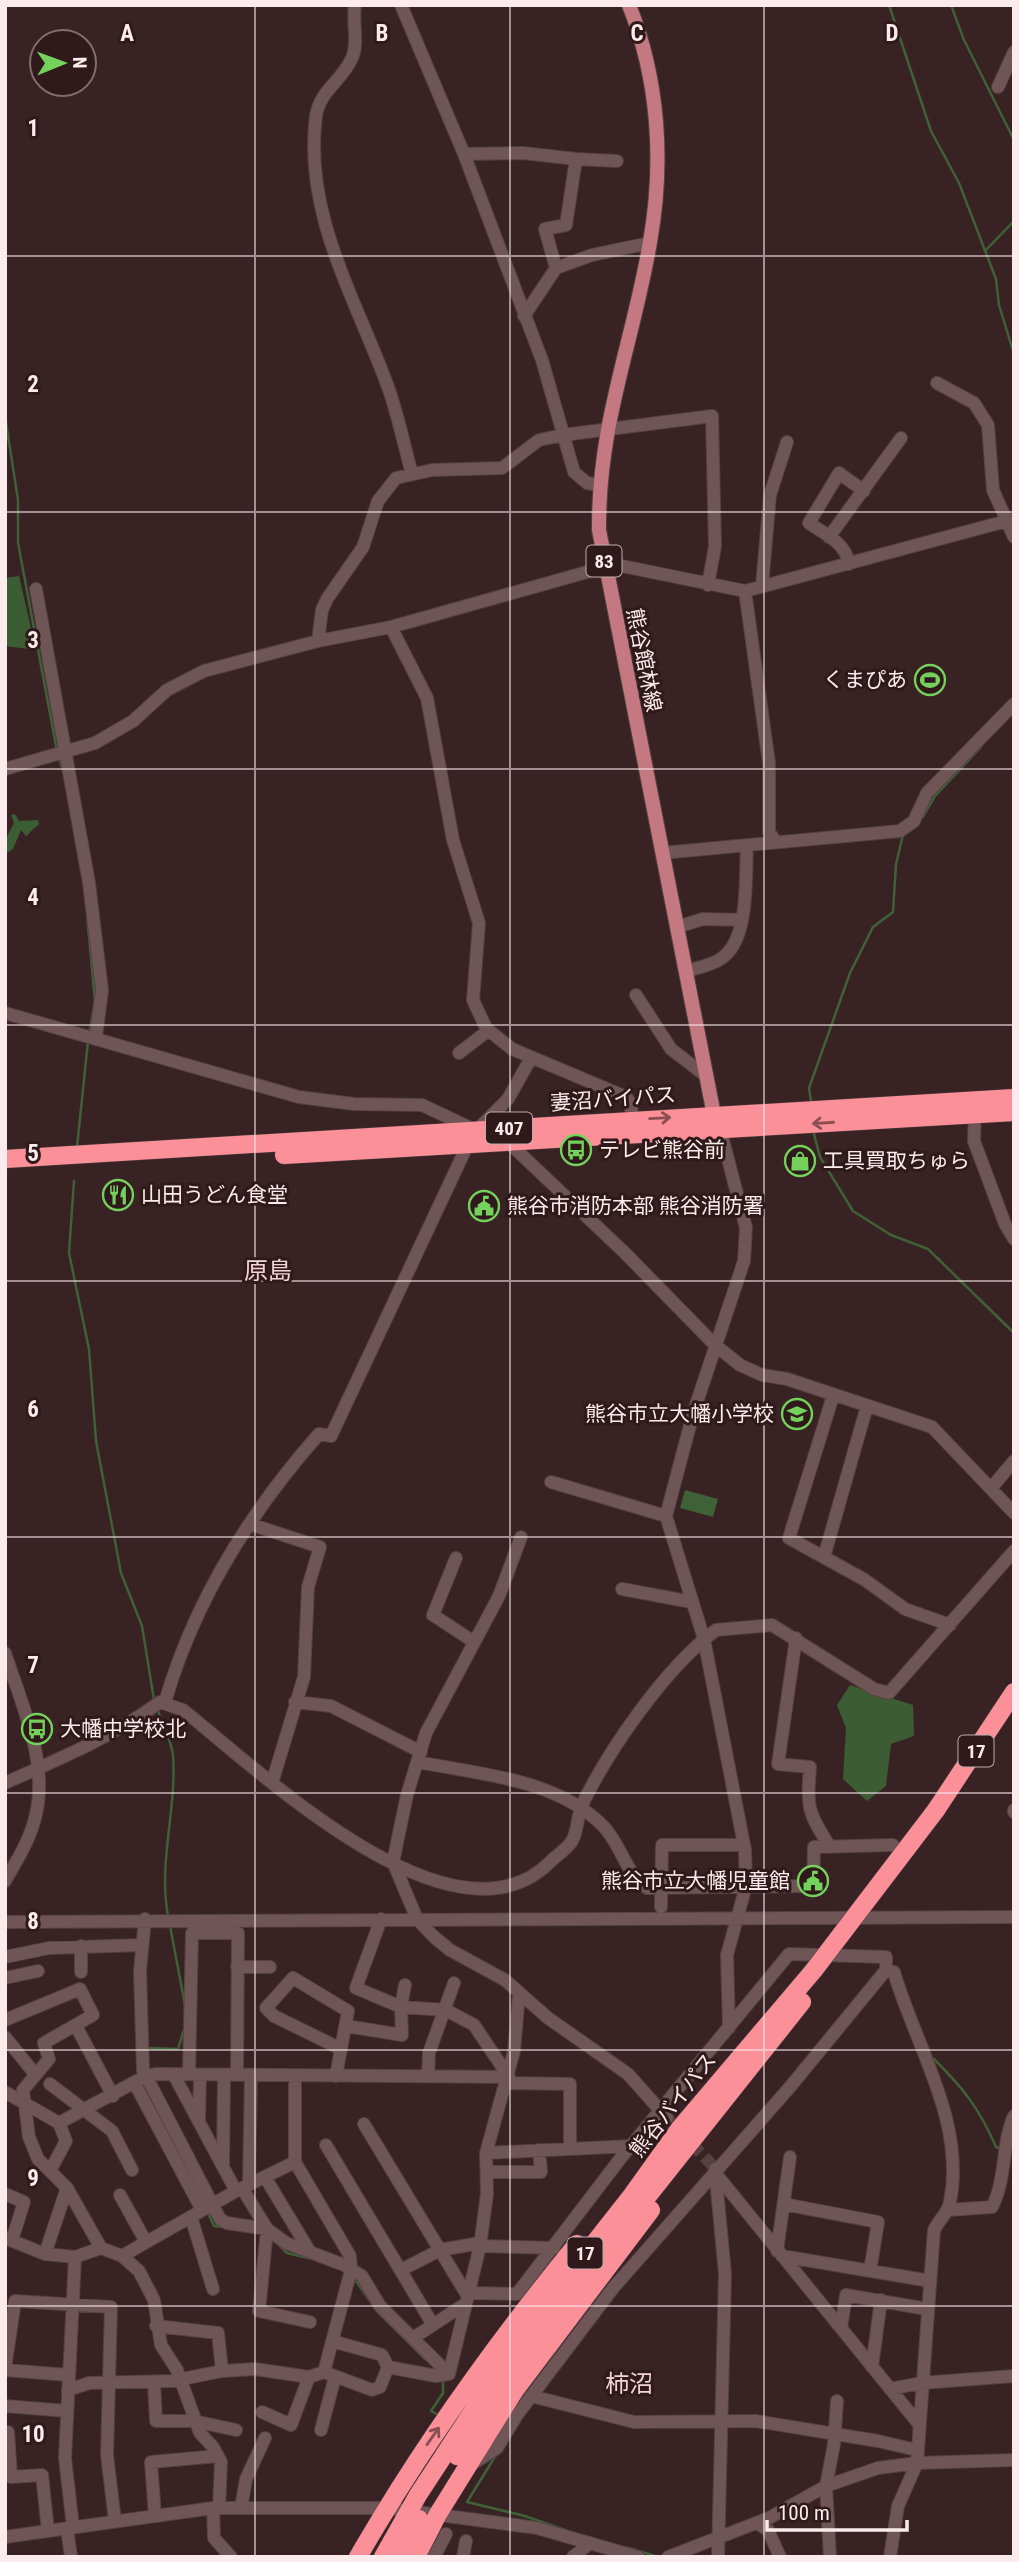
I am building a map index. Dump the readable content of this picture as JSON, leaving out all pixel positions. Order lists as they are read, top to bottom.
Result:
{
  "streets": {
    "highway": [
      "妻沼バイパス",
      "407",
      "17",
      "熊谷バイパス"
    ],
    "main road": ["83", "熊谷館林線"]
  },
  "crossings": [
    ["熊谷館林線", "妻沼バイパス"],
    ["17", "熊谷バイパス"]
  ],
  "districts": ["原島", "柿沼"],
  "places": {
    "sports": ["くまぴあ"],
    "bus stop": ["テレビ熊谷前", "大幡中学校北"],
    "shop": ["工具買取ちゅら"],
    "restaurant": ["山田うどん食堂"],
    "public building": ["熊谷市消防本部 熊谷消防署", "熊谷市立大幡児童館"],
    "school or university": ["熊谷市立大幡小学校"]
  },
  "scale_bar": "100 m",
  "north": "right",
  "grid": {
    "columns": [
      "A",
      "B",
      "C",
      "D"
    ],
    "rows": [
      "1",
      "2",
      "3",
      "4",
      "5",
      "6",
      "7",
      "8",
      "9",
      "10"
    ]
  }
}
